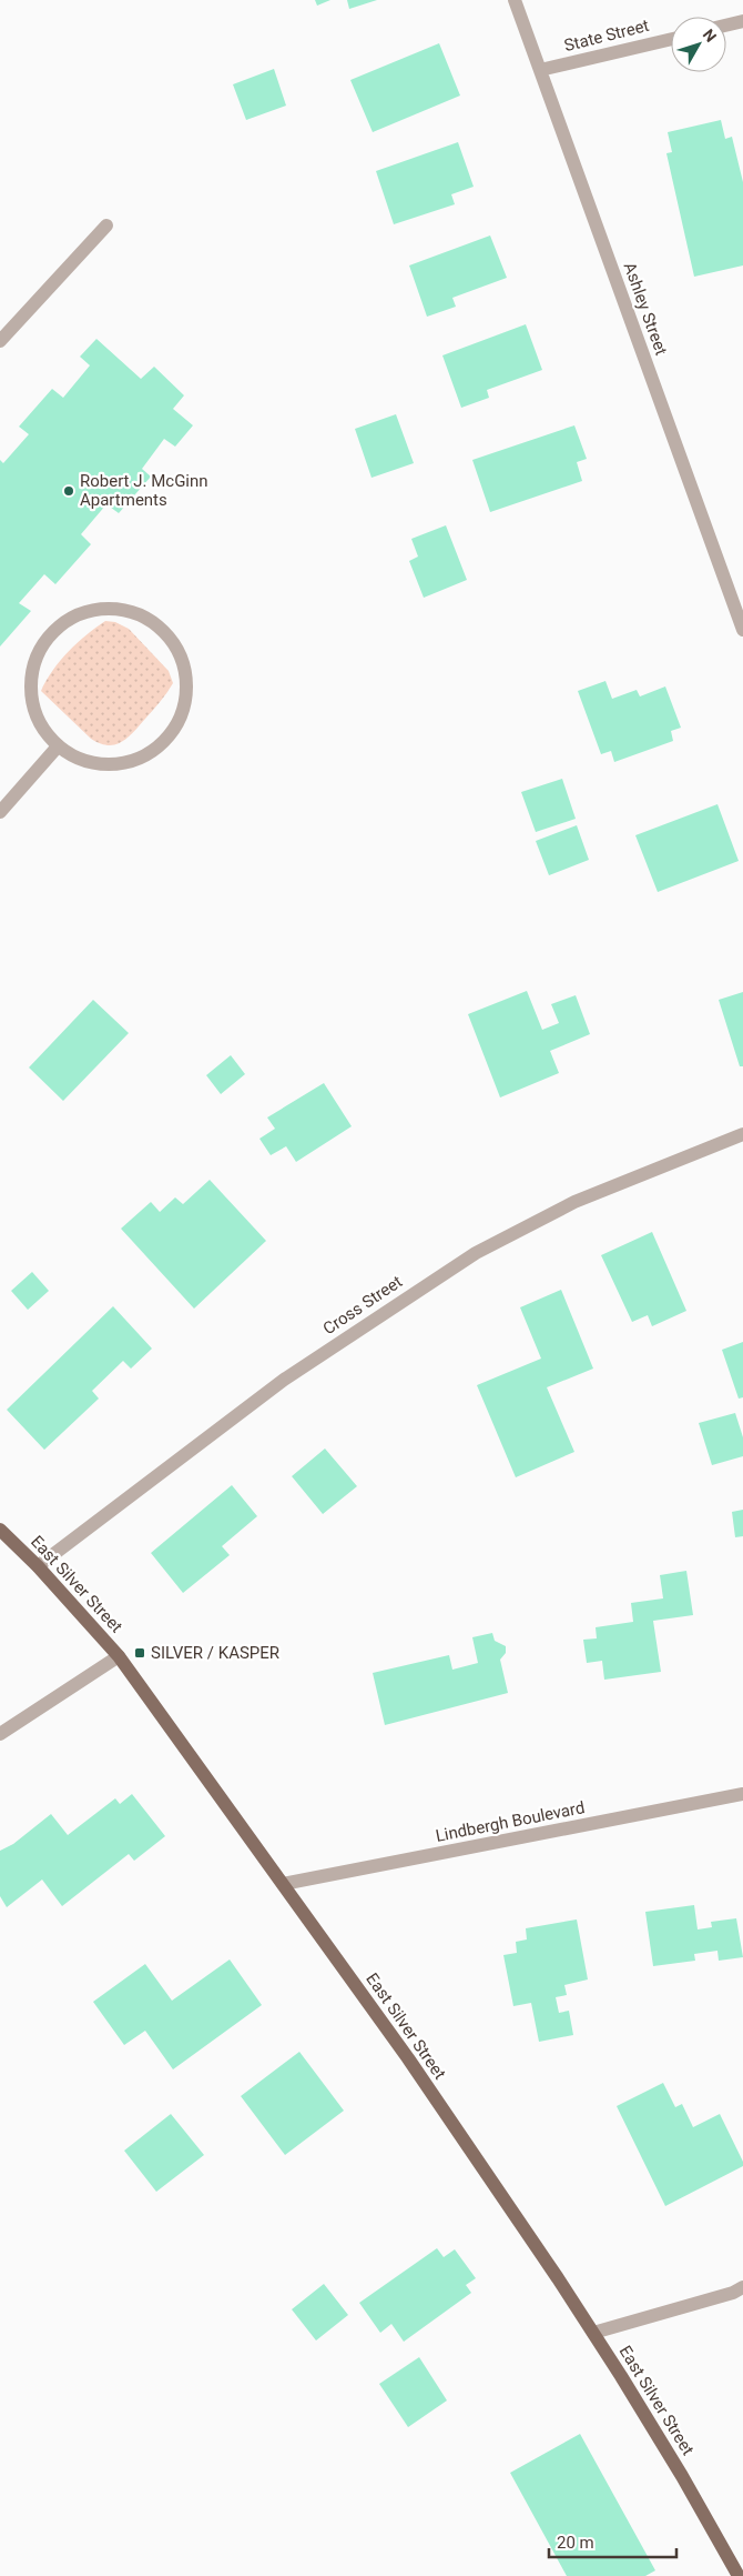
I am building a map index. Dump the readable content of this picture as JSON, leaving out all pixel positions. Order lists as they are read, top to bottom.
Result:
{
  "streets": {
    "main road": ["East Silver Street"],
    "street": [
      "State Street",
      "Ashley Street",
      "Cross Street",
      "Lindbergh Boulevard"
    ]
  },
  "crossings": [
    ["State Street", "Ashley Street"],
    ["Cross Street", "East Silver Street"],
    ["East Silver Street", "Lindbergh Boulevard"]
  ],
  "places": {
    "other": ["Robert J. McGinn Apartments"],
    "transit": ["SILVER / KASPER"]
  },
  "scale_bar": "20 m",
  "north": "top right"
}
